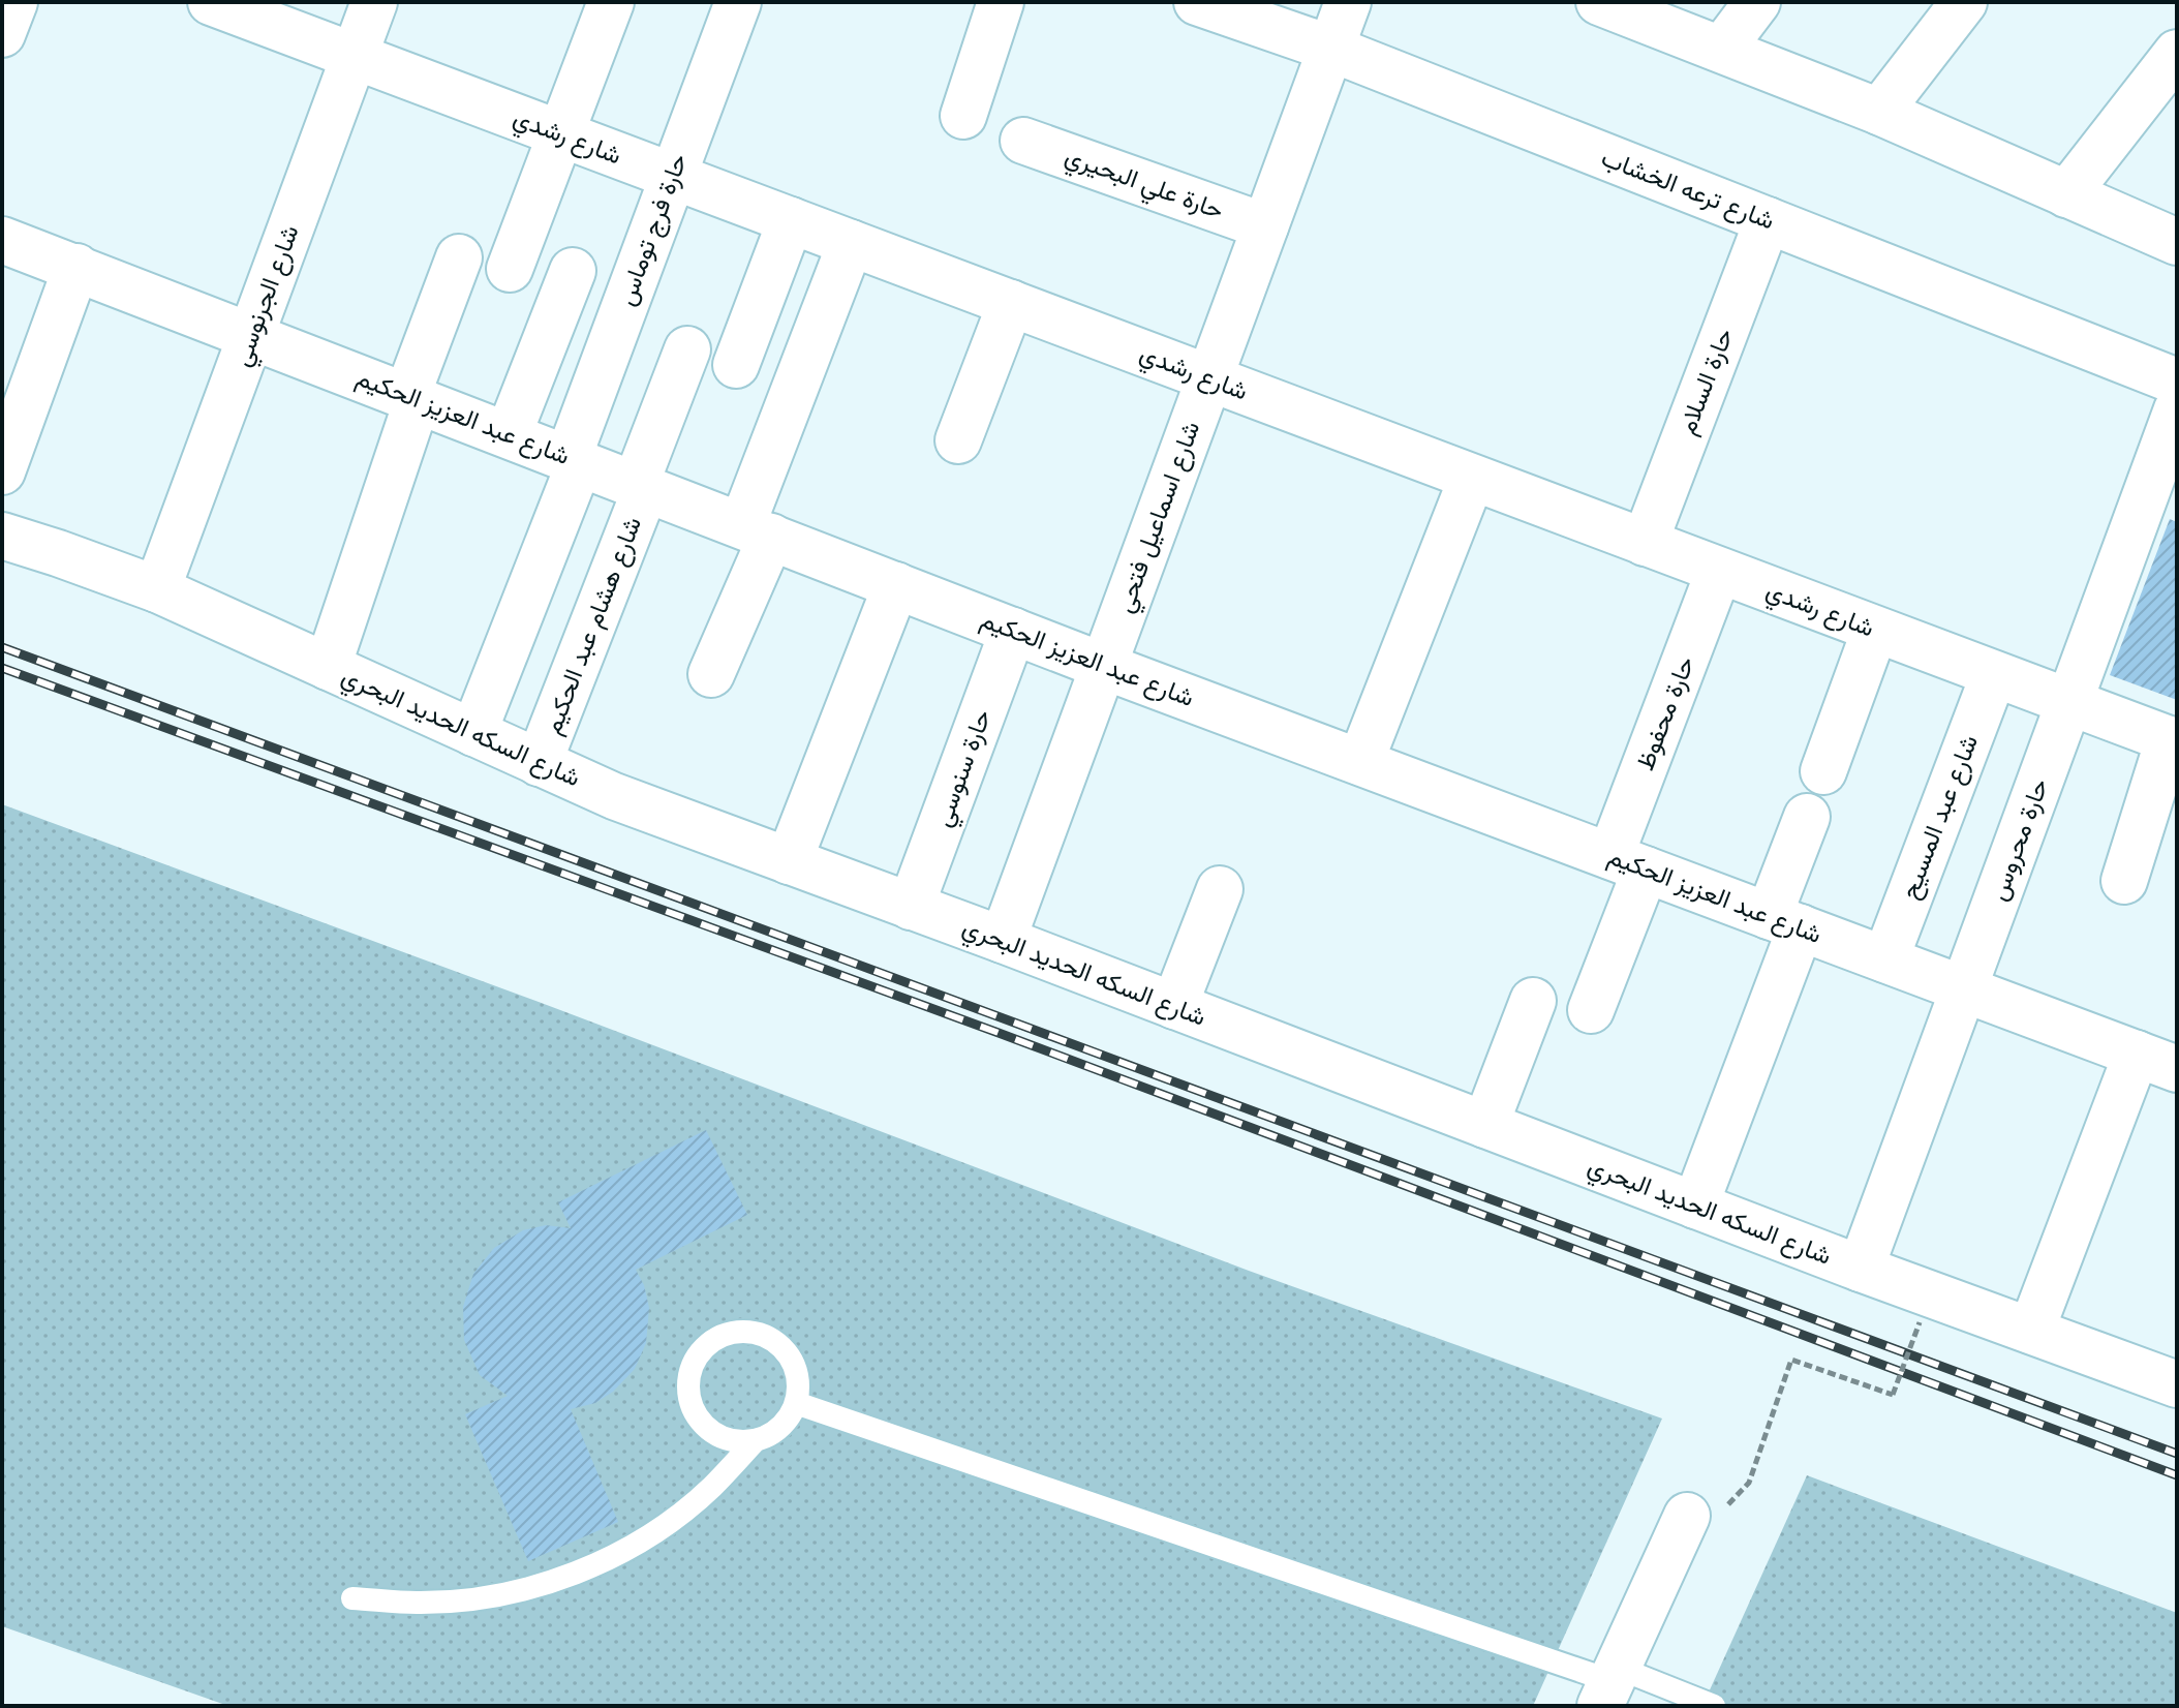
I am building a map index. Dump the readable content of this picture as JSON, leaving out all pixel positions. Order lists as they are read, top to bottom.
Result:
{
  "streets": {
    "street": [
      "شارع رشدي",
      "حارة علي البحيري",
      "شارع ترعه الخشاب",
      "حارة فرج توماس",
      "شارع الجرنوسي",
      "حارة السلام",
      "شارع عبد العزيز الحكيم",
      "شارع اسماعيل فتحي",
      "شارع هشام عبد الحكيم",
      "حارة محفوظ",
      "شارع السكه الحديد البحري",
      "حارة سنوسي",
      "شارع عبد المسيح",
      "حارة محروس"
    ]
  },
  "crossings": [
    ["شارع رشدي", "حارة فرج توماس"],
    ["شارع رشدي", "شارع الجرنوسي"],
    ["شارع رشدي", "حارة السلام"],
    ["شارع رشدي", "شارع اسماعيل فتحي"],
    ["شارع رشدي", "حارة محفوظ"],
    ["شارع رشدي", "شارع عبد المسيح"],
    ["شارع رشدي", "حارة محروس"],
    ["حارة علي البحيري", "شارع اسماعيل فتحي"],
    ["شارع ترعه الخشاب", "حارة السلام"],
    ["شارع ترعه الخشاب", "شارع اسماعيل فتحي"],
    ["حارة فرج توماس", "شارع عبد العزيز الحكيم"],
    ["حارة فرج توماس", "شارع السكه الحديد البحري"],
    ["شارع الجرنوسي", "شارع عبد العزيز الحكيم"],
    ["شارع الجرنوسي", "شارع السكه الحديد البحري"],
    ["شارع عبد العزيز الحكيم", "شارع اسماعيل فتحي"],
    ["شارع عبد العزيز الحكيم", "شارع هشام عبد الحكيم"],
    ["شارع عبد العزيز الحكيم", "حارة محفوظ"],
    ["شارع عبد العزيز الحكيم", "حارة سنوسي"],
    ["شارع عبد العزيز الحكيم", "شارع عبد المسيح"],
    ["شارع عبد العزيز الحكيم", "حارة محروس"],
    ["شارع اسماعيل فتحي", "شارع السكه الحديد البحري"],
    ["شارع هشام عبد الحكيم", "شارع السكه الحديد البحري"],
    ["شارع السكه الحديد البحري", "حارة سنوسي"],
    ["شارع السكه الحديد البحري", "حارة محروس"]
  ]
}
